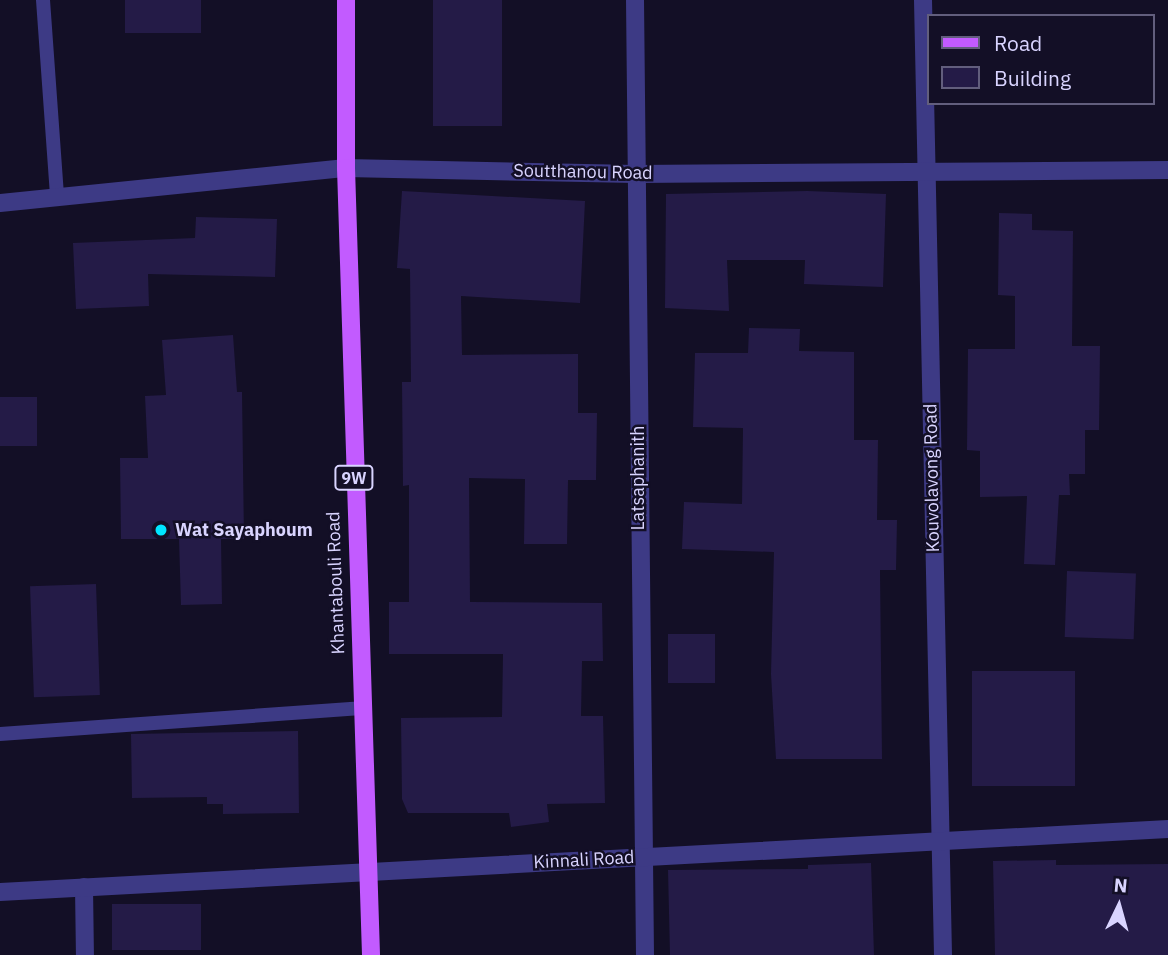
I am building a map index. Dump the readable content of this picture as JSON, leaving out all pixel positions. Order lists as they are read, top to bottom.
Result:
{
  "streets": {
    "main road": ["9W", "Khantabouli Road"],
    "street": [
      "Soutthanou Road",
      "Latsaphanith",
      "Kouvolavong Road",
      "Kinnali Road"
    ]
  },
  "crossings": [
    ["Soutthanou Road", "Latsaphanith"],
    ["Soutthanou Road", "Kouvolavong Road"],
    ["Soutthanou Road", "Khantabouli Road"],
    ["Latsaphanith", "Kinnali Road"],
    ["Kouvolavong Road", "Kinnali Road"],
    ["Khantabouli Road", "Kinnali Road"]
  ],
  "places": ["Wat Sayaphoum"],
  "legend": ["Road", "Building"],
  "north": "top"
}
